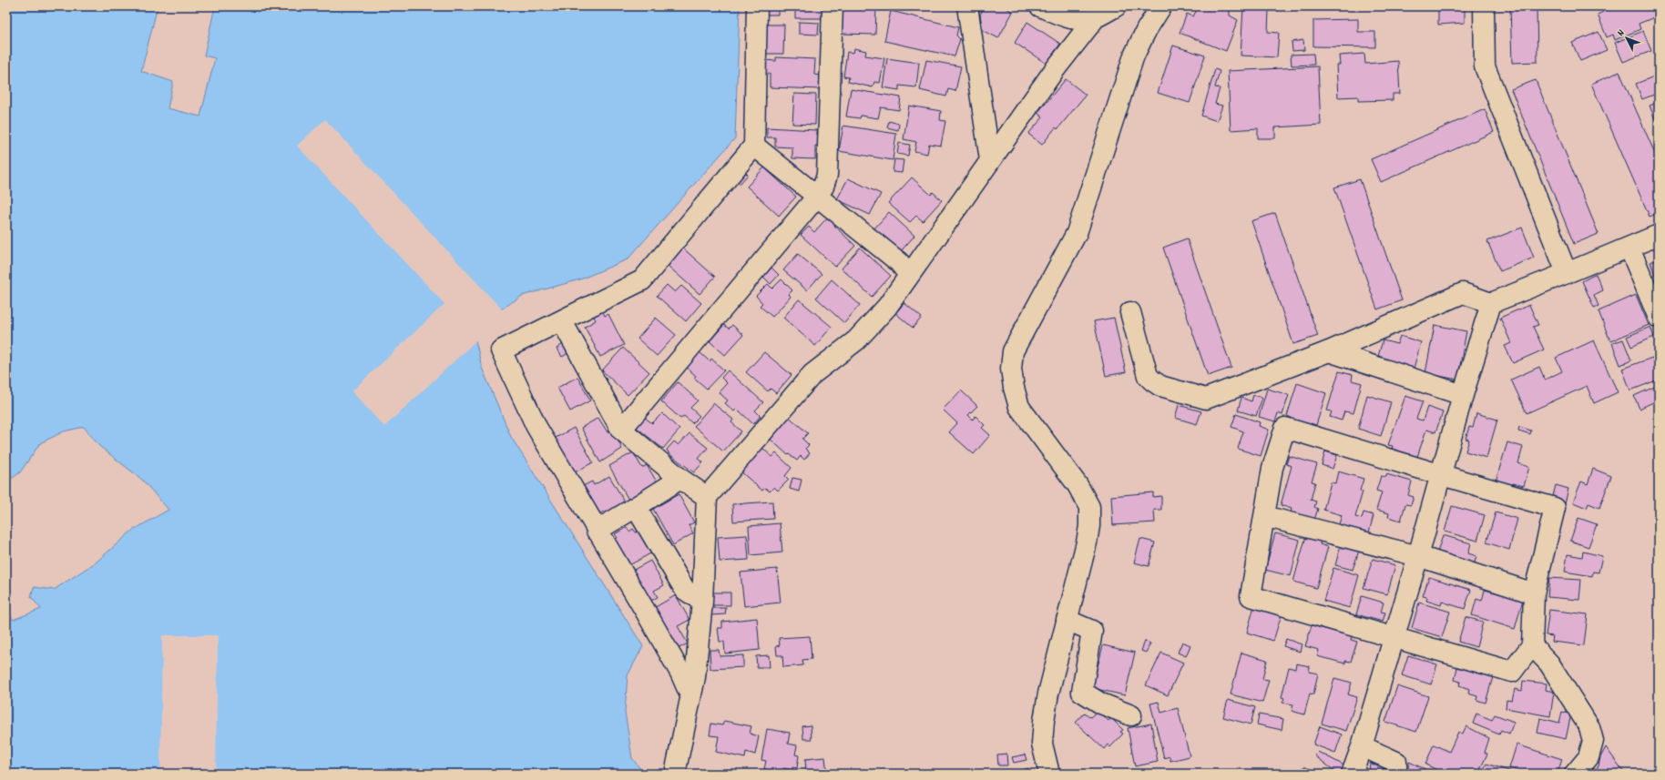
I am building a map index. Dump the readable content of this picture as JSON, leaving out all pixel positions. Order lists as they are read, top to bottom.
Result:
{
  "north": "top left"
}
